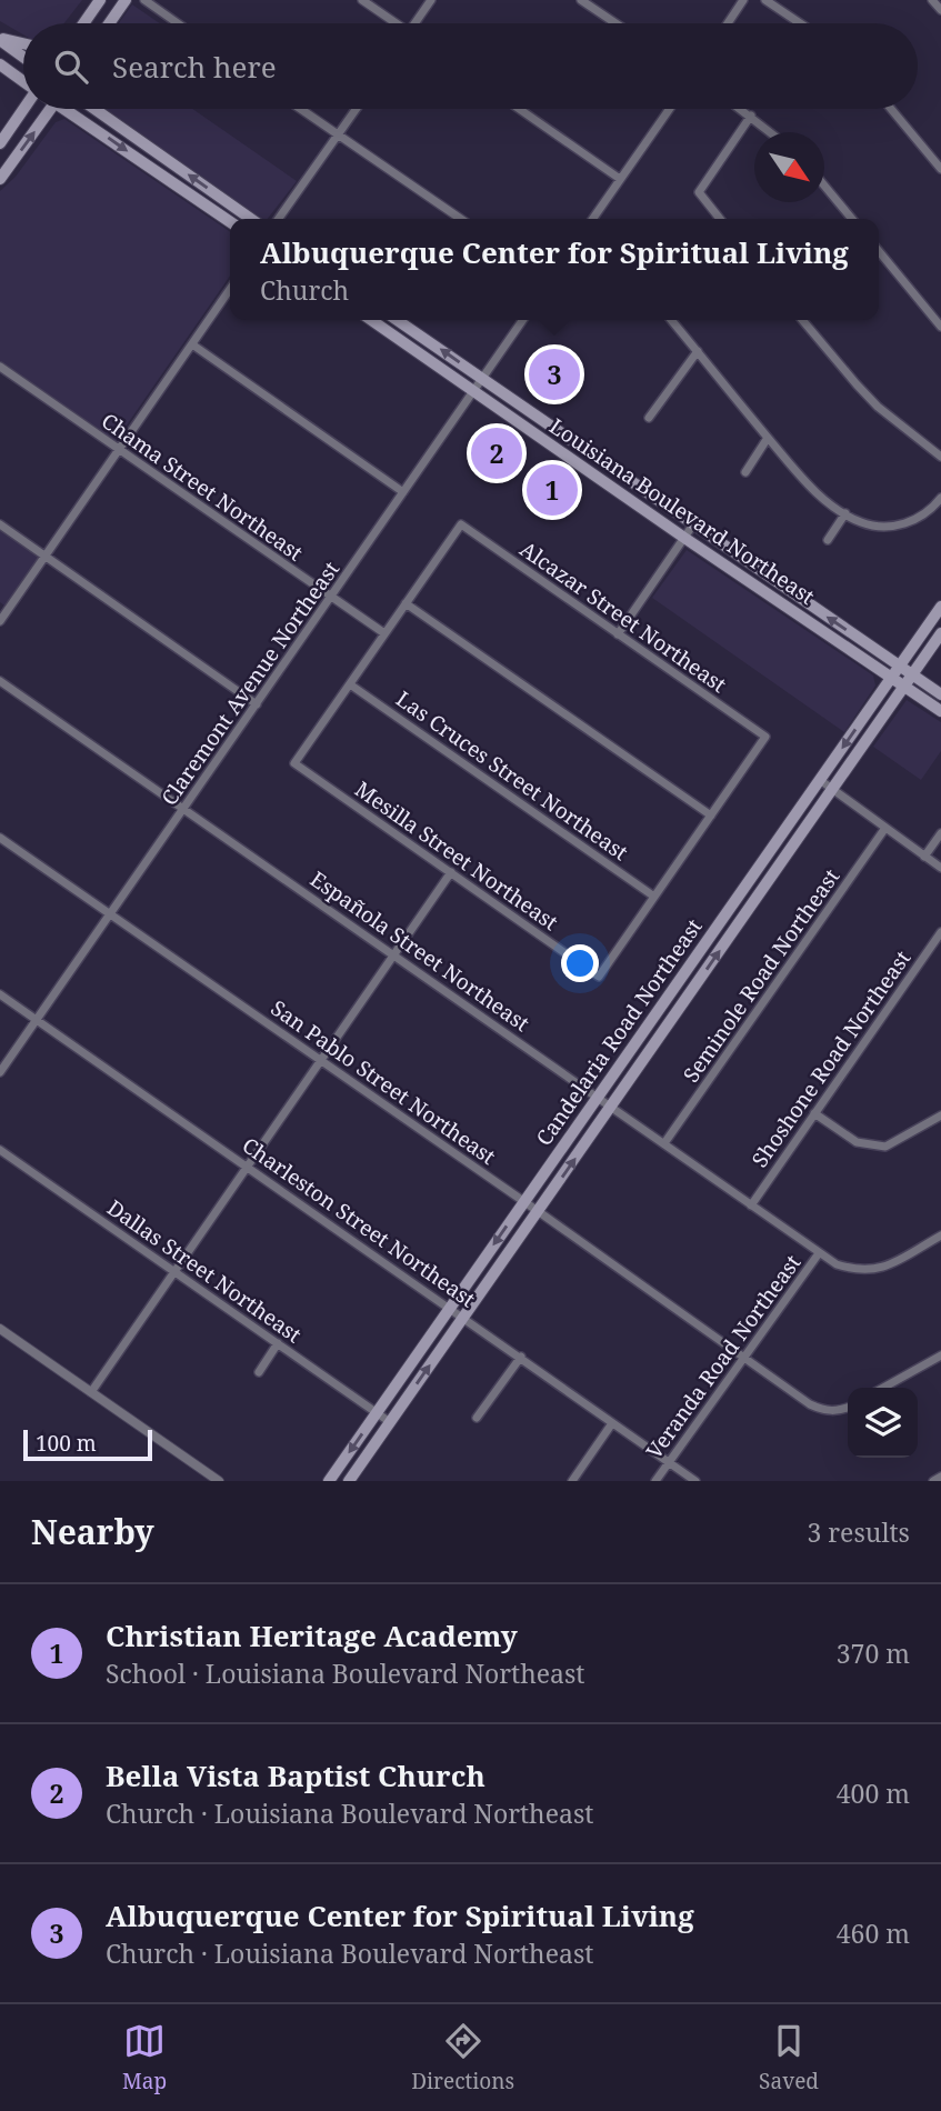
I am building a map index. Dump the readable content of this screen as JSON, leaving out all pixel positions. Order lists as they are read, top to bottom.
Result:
{
  "streets": {
    "main road": ["Louisiana Boulevard Northeast", "Candelaria Road Northeast"],
    "street": [
      "Chama Street Northeast",
      "Alcazar Street Northeast",
      "Claremont Avenue Northeast",
      "Las Cruces Street Northeast",
      "Mesilla Street Northeast",
      "Española Street Northeast",
      "Seminole Road Northeast",
      "Shoshone Road Northeast",
      "San Pablo Street Northeast",
      "Charleston Street Northeast",
      "Dallas Street Northeast",
      "Veranda Road Northeast"
    ]
  },
  "crossings": [
    ["Chama Street Northeast", "Claremont Avenue Northeast"],
    ["Louisiana Boulevard Northeast", "Claremont Avenue Northeast"],
    ["Louisiana Boulevard Northeast", "Candelaria Road Northeast"],
    ["Claremont Avenue Northeast", "Española Street Northeast"],
    ["Claremont Avenue Northeast", "San Pablo Street Northeast"],
    ["Claremont Avenue Northeast", "Charleston Street Northeast"],
    ["Las Cruces Street Northeast", "Mesilla Street Northeast"],
    ["Española Street Northeast", "Seminole Road Northeast"],
    ["Española Street Northeast", "Candelaria Road Northeast"],
    ["Española Street Northeast", "Shoshone Road Northeast"],
    ["Española Street Northeast", "Veranda Road Northeast"],
    ["Candelaria Road Northeast", "San Pablo Street Northeast"],
    ["Candelaria Road Northeast", "Charleston Street Northeast"],
    ["Candelaria Road Northeast", "Dallas Street Northeast"],
    ["San Pablo Street Northeast", "Veranda Road Northeast"],
    ["Charleston Street Northeast", "Veranda Road Northeast"]
  ],
  "scale_bar": "100 m",
  "north": "bottom right",
  "page": {
    "search": "Search here",
    "popup": ["Albuquerque Center for Spiritual Living", "Church"],
    "pins": ["3", "2", "1"],
    "scale": "100 m",
    "heading": ["Nearby", "3 results"],
    "list": [
      {
        "mark": "1",
        "name": "Christian Heritage Academy",
        "note": "School · Louisiana Boulevard Northeast",
        "value": "370 m"
      },
      {
        "mark": "2",
        "name": "Bella Vista Baptist Church",
        "note": "Church · Louisiana Boulevard Northeast",
        "value": "400 m"
      },
      {
        "mark": "3",
        "name": "Albuquerque Center for Spiritual Living",
        "note": "Church · Louisiana Boulevard Northeast",
        "value": "460 m"
      }
    ],
    "nav": ["Map", "Directions", "Saved"]
  }
}
